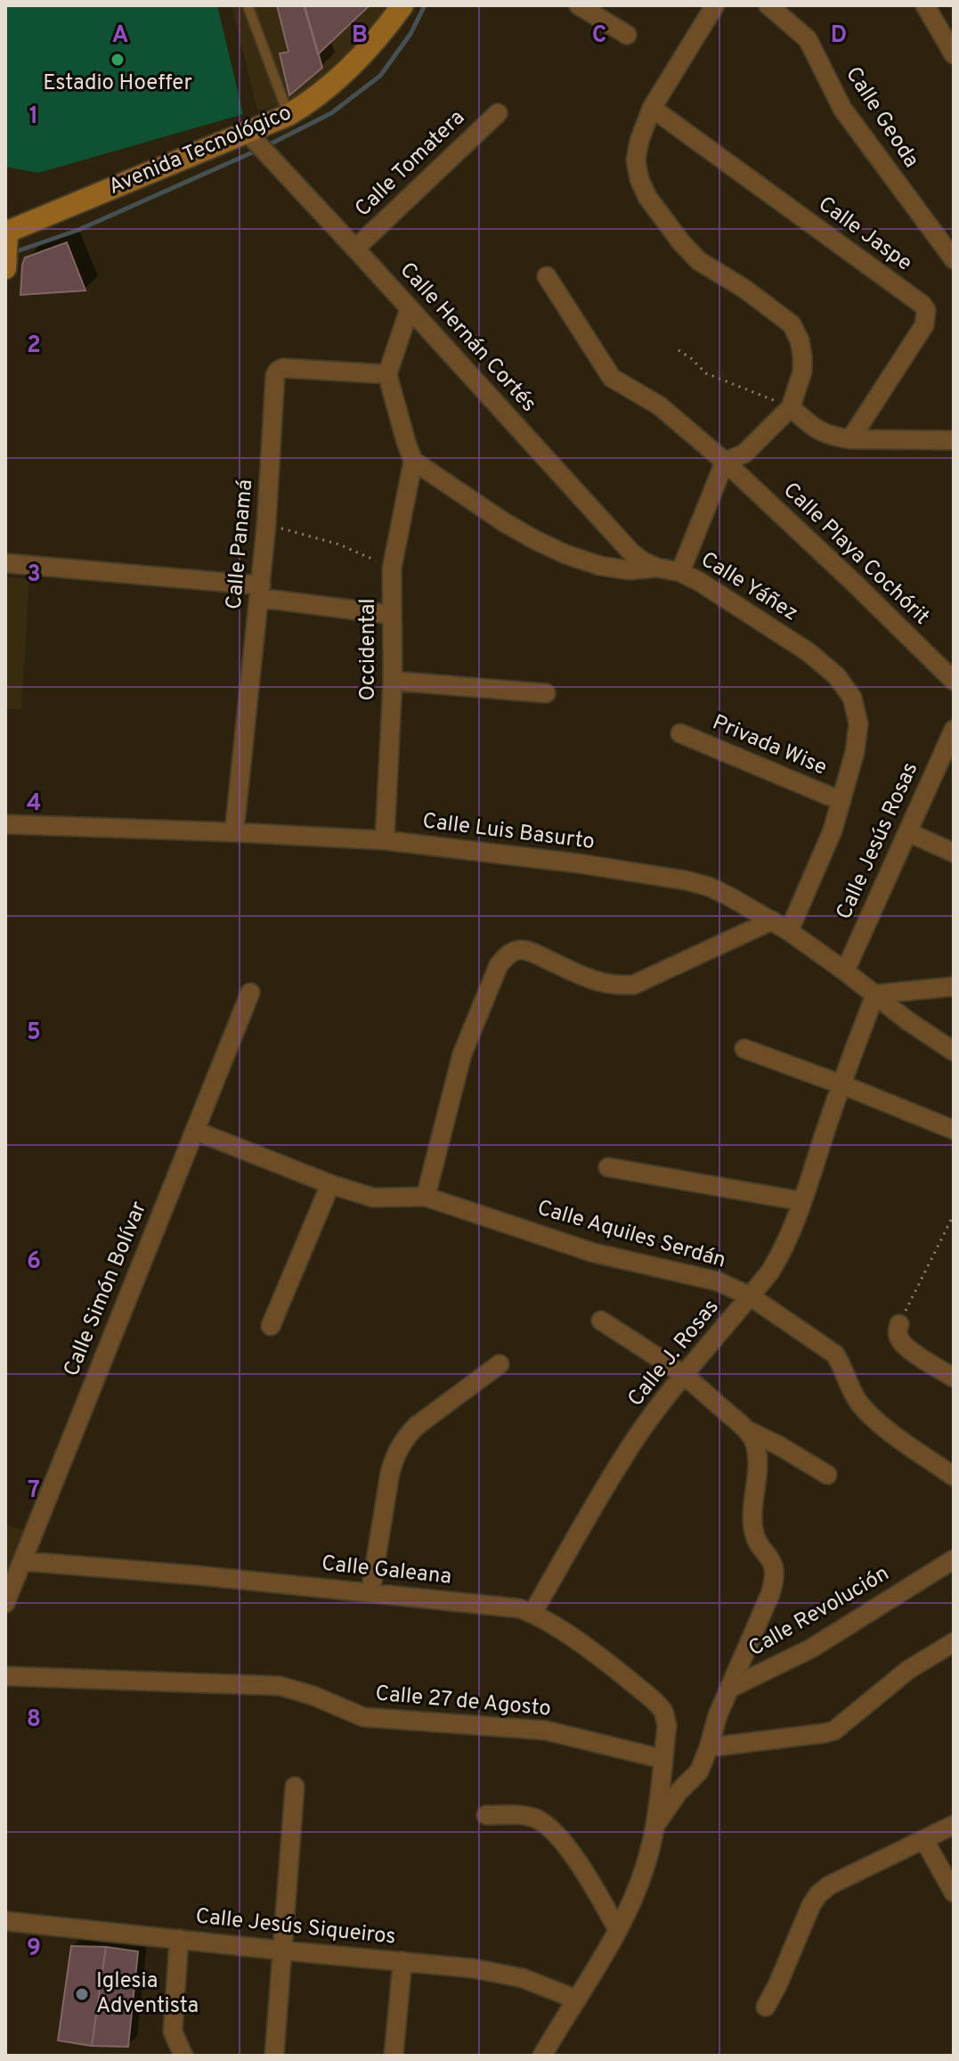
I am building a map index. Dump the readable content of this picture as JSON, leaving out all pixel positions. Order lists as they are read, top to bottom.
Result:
{
  "streets": {
    "main road": ["Avenida Tecnológico"],
    "street": [
      "Calle Geoda",
      "Calle Tomatera",
      "Calle Jaspe",
      "Calle Hernán Cortés",
      "Calle Panamá",
      "Calle Playa Cochórit",
      "Calle Yáñez",
      "Occidental",
      "Privada Wise",
      "Calle Luis Basurto",
      "Calle Jesús Rosas",
      "Calle Aquiles Serdán",
      "Calle Simón Bolívar",
      "Calle J. Rosas",
      "Calle Galeana",
      "Calle Revolución",
      "Calle 27 de Agosto",
      "Calle Jesús Siqueiros"
    ]
  },
  "crossings": [
    ["Avenida Tecnológico", "Calle Hernán Cortés"],
    ["Calle Tomatera", "Calle Hernán Cortés"],
    ["Calle Hernán Cortés", "Calle Yáñez"],
    ["Calle Panamá", "Calle Luis Basurto"],
    ["Calle Yáñez", "Occidental"],
    ["Calle Yáñez", "Privada Wise"],
    ["Calle Yáñez", "Calle Luis Basurto"],
    ["Occidental", "Calle Luis Basurto"],
    ["Calle Luis Basurto", "Calle Jesús Rosas"],
    ["Calle Luis Basurto", "Calle J. Rosas"],
    ["Calle Aquiles Serdán", "Calle Simón Bolívar"],
    ["Calle Aquiles Serdán", "Calle J. Rosas"],
    ["Calle Simón Bolívar", "Calle Galeana"],
    ["Calle J. Rosas", "Calle Galeana"],
    ["Calle Galeana", "Calle 27 de Agosto"]
  ],
  "places": ["Estadio Hoeffer", "Iglesia Adventista"],
  "grid": {
    "columns": [
      "A",
      "B",
      "C",
      "D"
    ],
    "rows": [
      "1",
      "2",
      "3",
      "4",
      "5",
      "6",
      "7",
      "8",
      "9"
    ]
  }
}
